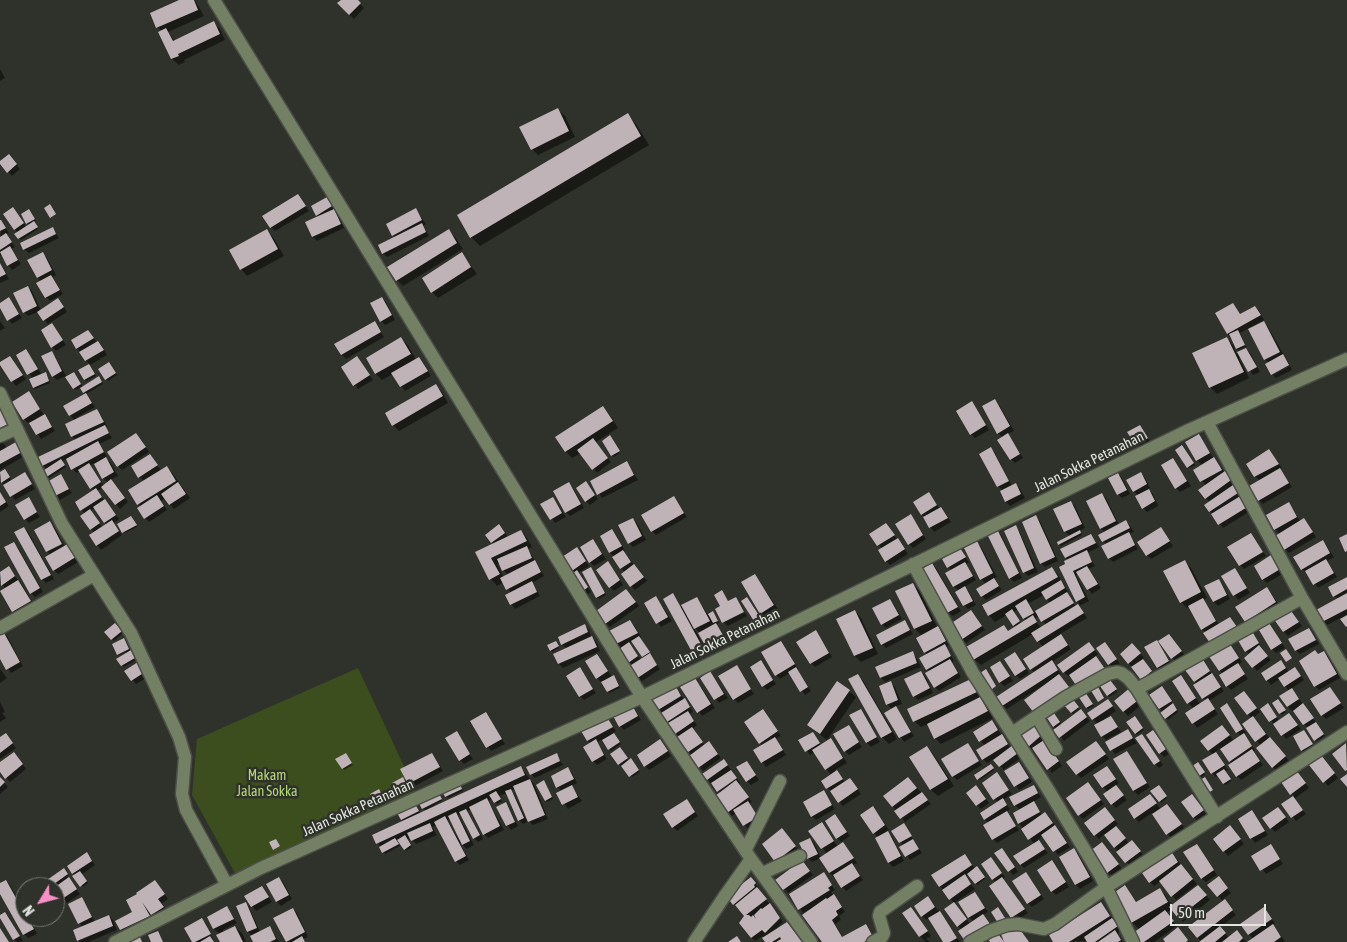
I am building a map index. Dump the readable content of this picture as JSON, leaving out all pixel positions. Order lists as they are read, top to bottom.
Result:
{
  "streets": {
    "street": ["Jalan Sokka Petanahan"]
  },
  "parks": ["Makam Jalan Sokka"],
  "scale_bar": "50 m",
  "north": "bottom left"
}
